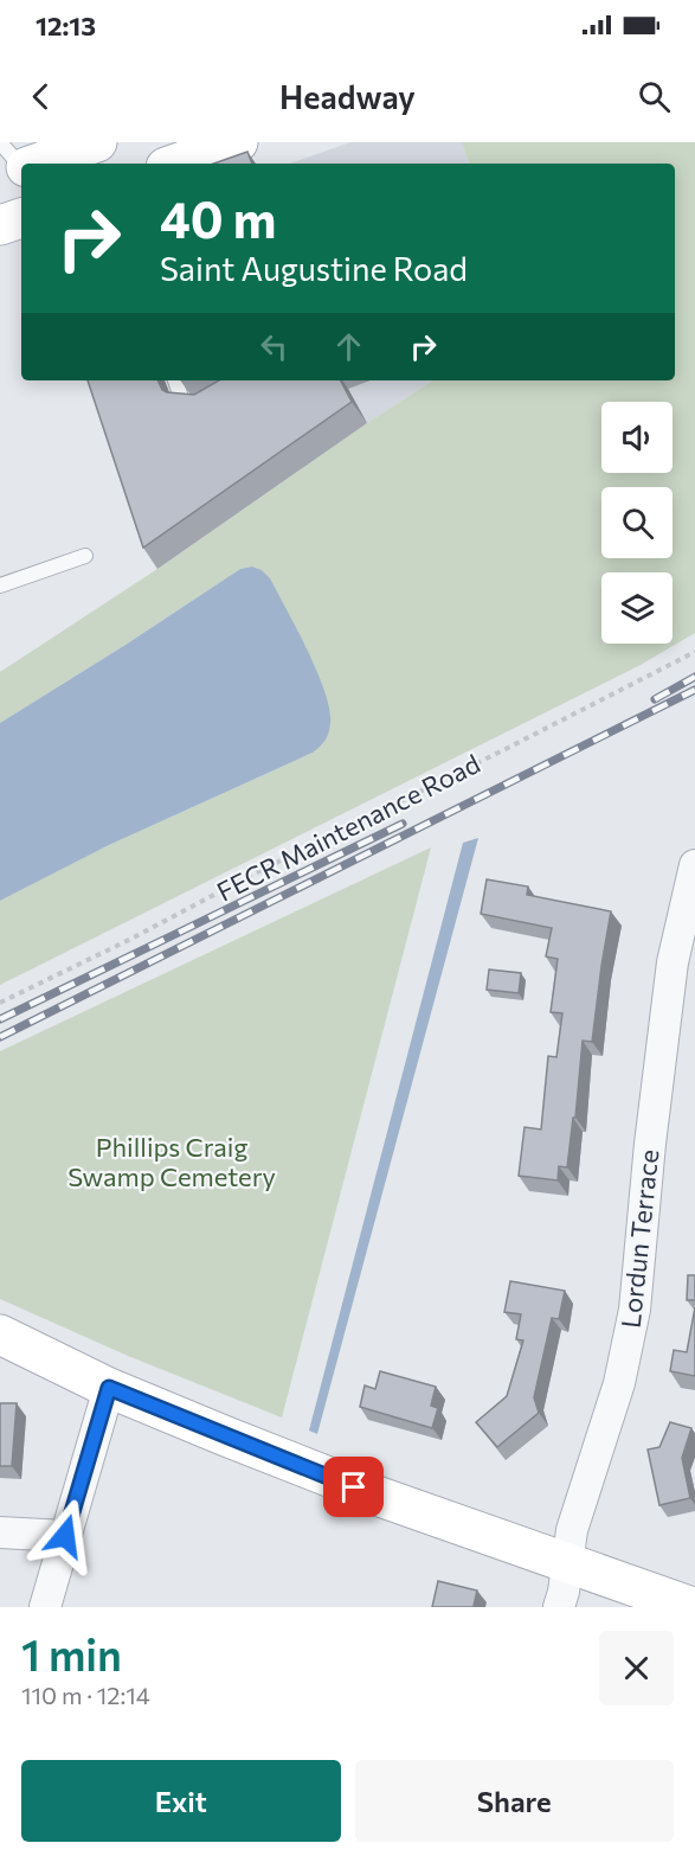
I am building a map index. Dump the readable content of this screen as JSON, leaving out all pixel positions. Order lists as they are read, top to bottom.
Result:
{
  "streets": {
    "street": ["Lordun Terrace"],
    "path": ["FECR Maintenance Road"]
  },
  "parks": ["Phillips Craig Swamp Cemetery"],
  "page": {
    "status": "12:13",
    "header": "Headway",
    "turn": ["40 m", "Saint Augustine Road"],
    "heading": ["1 min", "110 m · 12:14"],
    "buttons": ["Exit", "Share"]
  }
}
